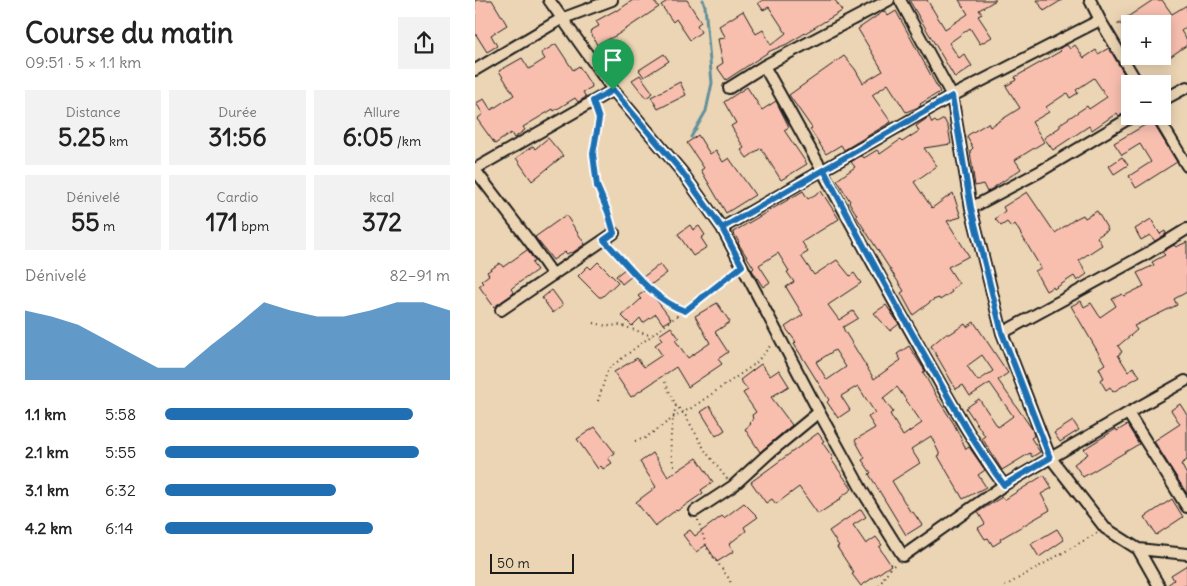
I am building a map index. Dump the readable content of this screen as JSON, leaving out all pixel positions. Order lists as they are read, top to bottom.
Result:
{
  "scale_bar": "50 m",
  "page": {
    "heading": ["Course du matin", "09:51 · 5 × 1.1 km"],
    "map_buttons": ["+", "−"],
    "stats": [
      ["Distance", "5.25 km"],
      ["Durée", "31:56"],
      ["Allure", "6:05 /km"],
      ["Dénivelé", "55 m"],
      ["Cardio", "171 bpm"],
      ["kcal", "372"]
    ],
    "chart": ["Dénivelé", "82–91 m"],
    "list": [
      {
        "name": "1.1 km",
        "note": "5:58"
      },
      {
        "name": "2.1 km",
        "note": "5:55"
      },
      {
        "name": "3.1 km",
        "note": "6:32"
      },
      {
        "name": "4.2 km",
        "note": "6:14"
      }
    ],
    "scale": "50 m"
  }
}
